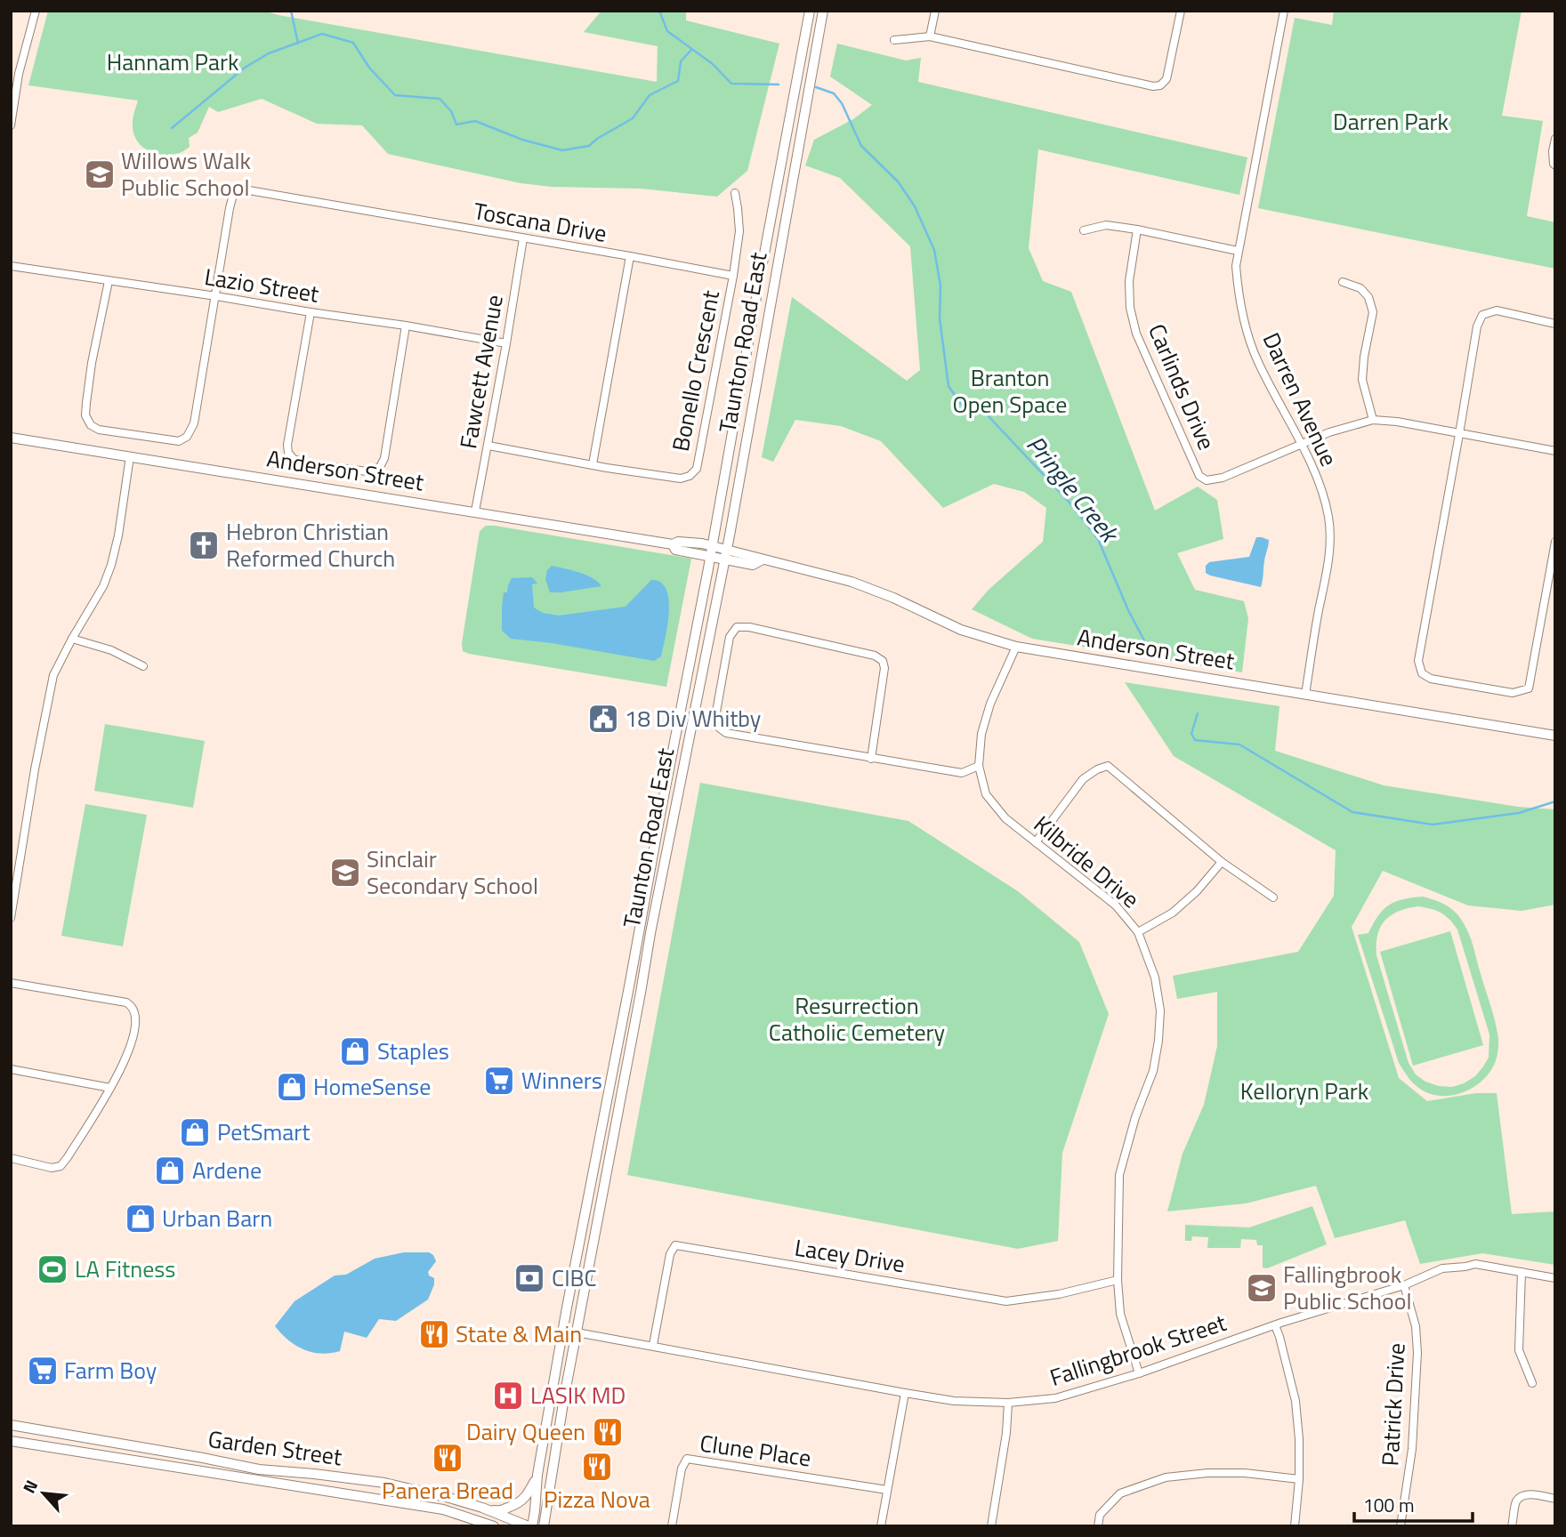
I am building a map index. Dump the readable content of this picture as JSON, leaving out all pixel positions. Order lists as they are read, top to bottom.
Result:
{
  "streets": {
    "main road": ["Taunton Road East", "Anderson Street", "Garden Street"],
    "street": [
      "Toscana Drive",
      "Lazio Street",
      "Bonello Crescent",
      "Fawcett Avenue",
      "Carlinds Drive",
      "Darren Avenue",
      "Kilbride Drive",
      "Lacey Drive",
      "Fallingbrook Street",
      "Patrick Drive",
      "Clune Place"
    ]
  },
  "crossings": [
    ["Toscana Drive", "Lazio Street"],
    ["Toscana Drive", "Bonello Crescent"],
    ["Toscana Drive", "Fawcett Avenue"],
    ["Lazio Street", "Fawcett Avenue"],
    ["Taunton Road East", "Anderson Street"],
    ["Taunton Road East", "Fallingbrook Street"],
    ["Taunton Road East", "Garden Street"],
    ["Fawcett Avenue", "Anderson Street"],
    ["Carlinds Drive", "Darren Avenue"],
    ["Darren Avenue", "Anderson Street"],
    ["Anderson Street", "Kilbride Drive"],
    ["Kilbride Drive", "Lacey Drive"],
    ["Kilbride Drive", "Fallingbrook Street"],
    ["Lacey Drive", "Fallingbrook Street"],
    ["Fallingbrook Street", "Patrick Drive"]
  ],
  "water": ["Pringle Creek"],
  "parks": [
    "Hannam Park",
    "Darren Park",
    "Branton Open Space",
    "Resurrection Catholic Cemetery",
    "Kelloryn Park"
  ],
  "places": {
    "school or university": ["Willows Walk Public School", "Sinclair Secondary School", "Fallingbrook Public School"],
    "church": ["Hebron Christian Reformed Church"],
    "public building": ["18 Div Whitby"],
    "shop": [
      "Staples",
      "HomeSense",
      "PetSmart",
      "Ardene",
      "Urban Barn"
    ],
    "supermarket": ["Winners", "Farm Boy"],
    "sports": ["LA Fitness"],
    "bank": ["CIBC"],
    "restaurant": [
      "State & Main",
      "Dairy Queen",
      "Panera Bread",
      "Pizza Nova"
    ],
    "hospital": ["LASIK MD"]
  },
  "scale_bar": "100 m",
  "north": "top left"
}
